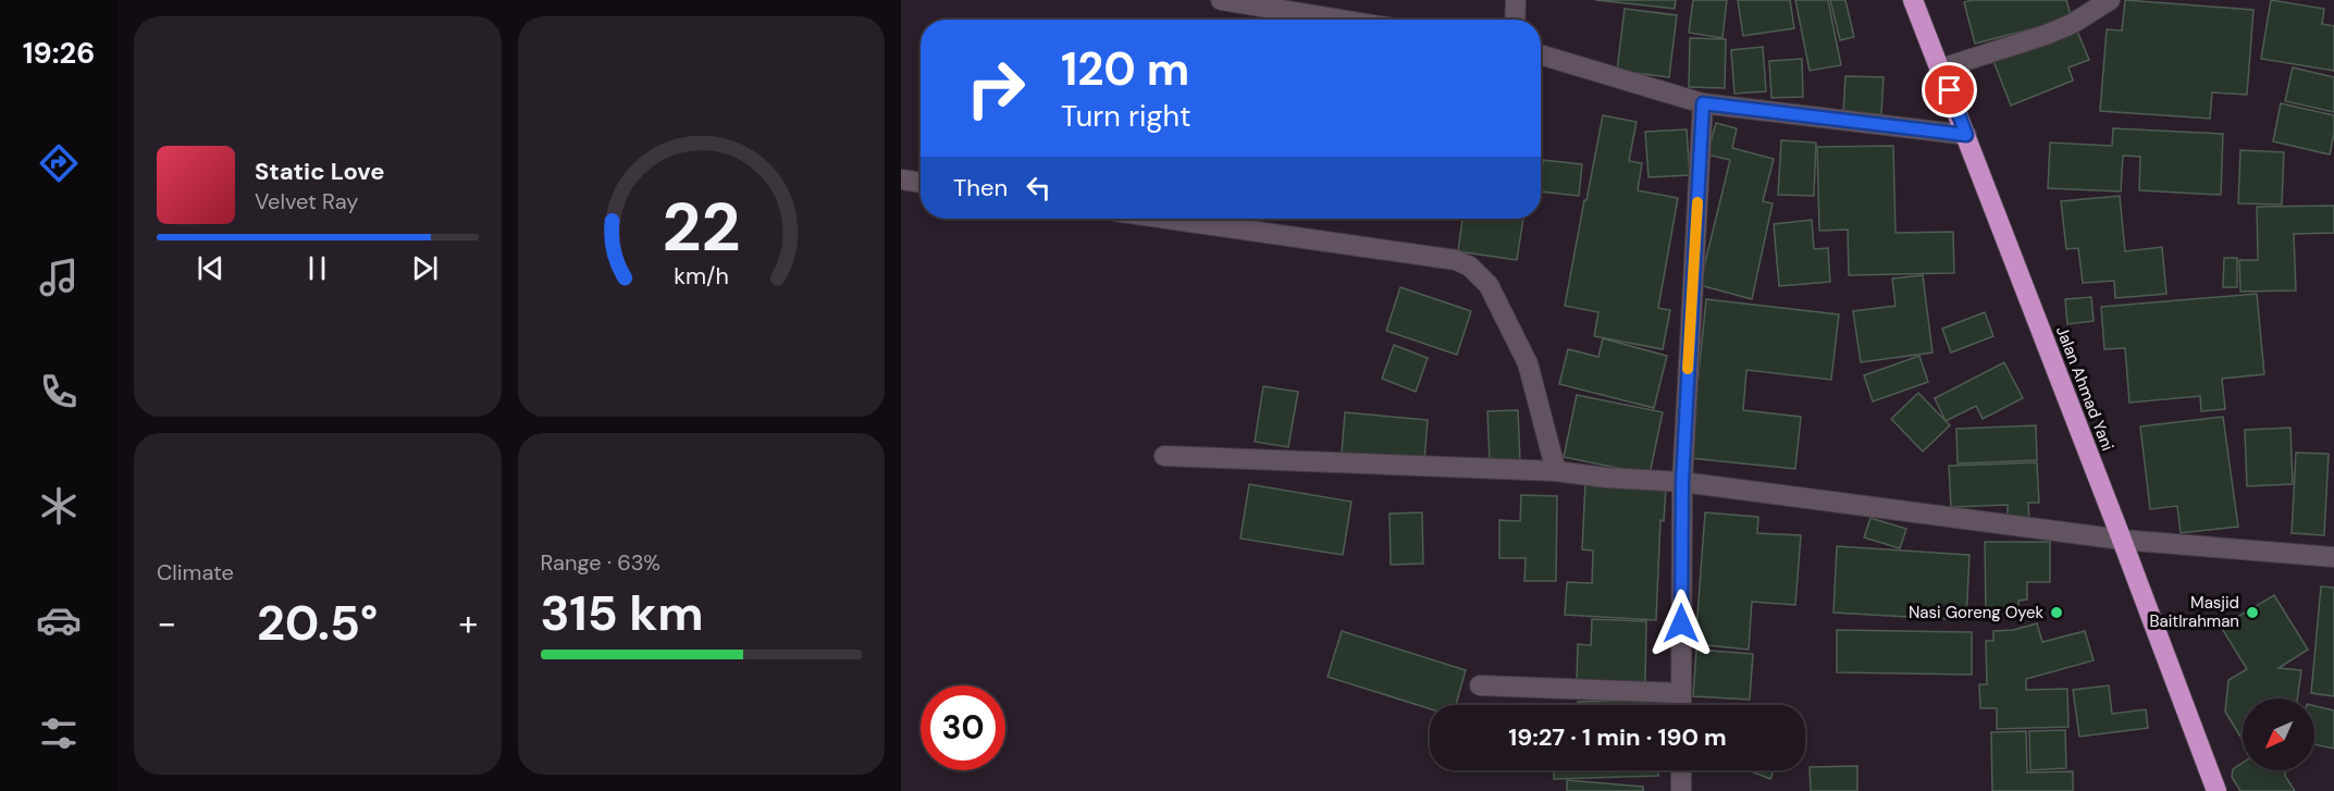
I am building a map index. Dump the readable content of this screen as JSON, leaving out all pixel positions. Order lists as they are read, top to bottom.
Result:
{
  "streets": {
    "highway": ["Jalan Ahmad Yani"]
  },
  "places": ["Nasi Goreng Oyek", "Masjid Baitlrahman"],
  "north": "bottom left",
  "page": {
    "tabs": "19:26",
    "turn": ["120 m", "Turn right"],
    "song": ["Static Love", "Velvet Ray"],
    "then": "Then",
    "tile": [
      "Climate",
      ["Range · 63%", "315 km"]
    ],
    "heat": ["−", "20.5°", "+"],
    "limit": "30",
    "trip": "19:27 · 1 min · 190 m",
    "gauge": ["22", "km/h"]
  }
}
